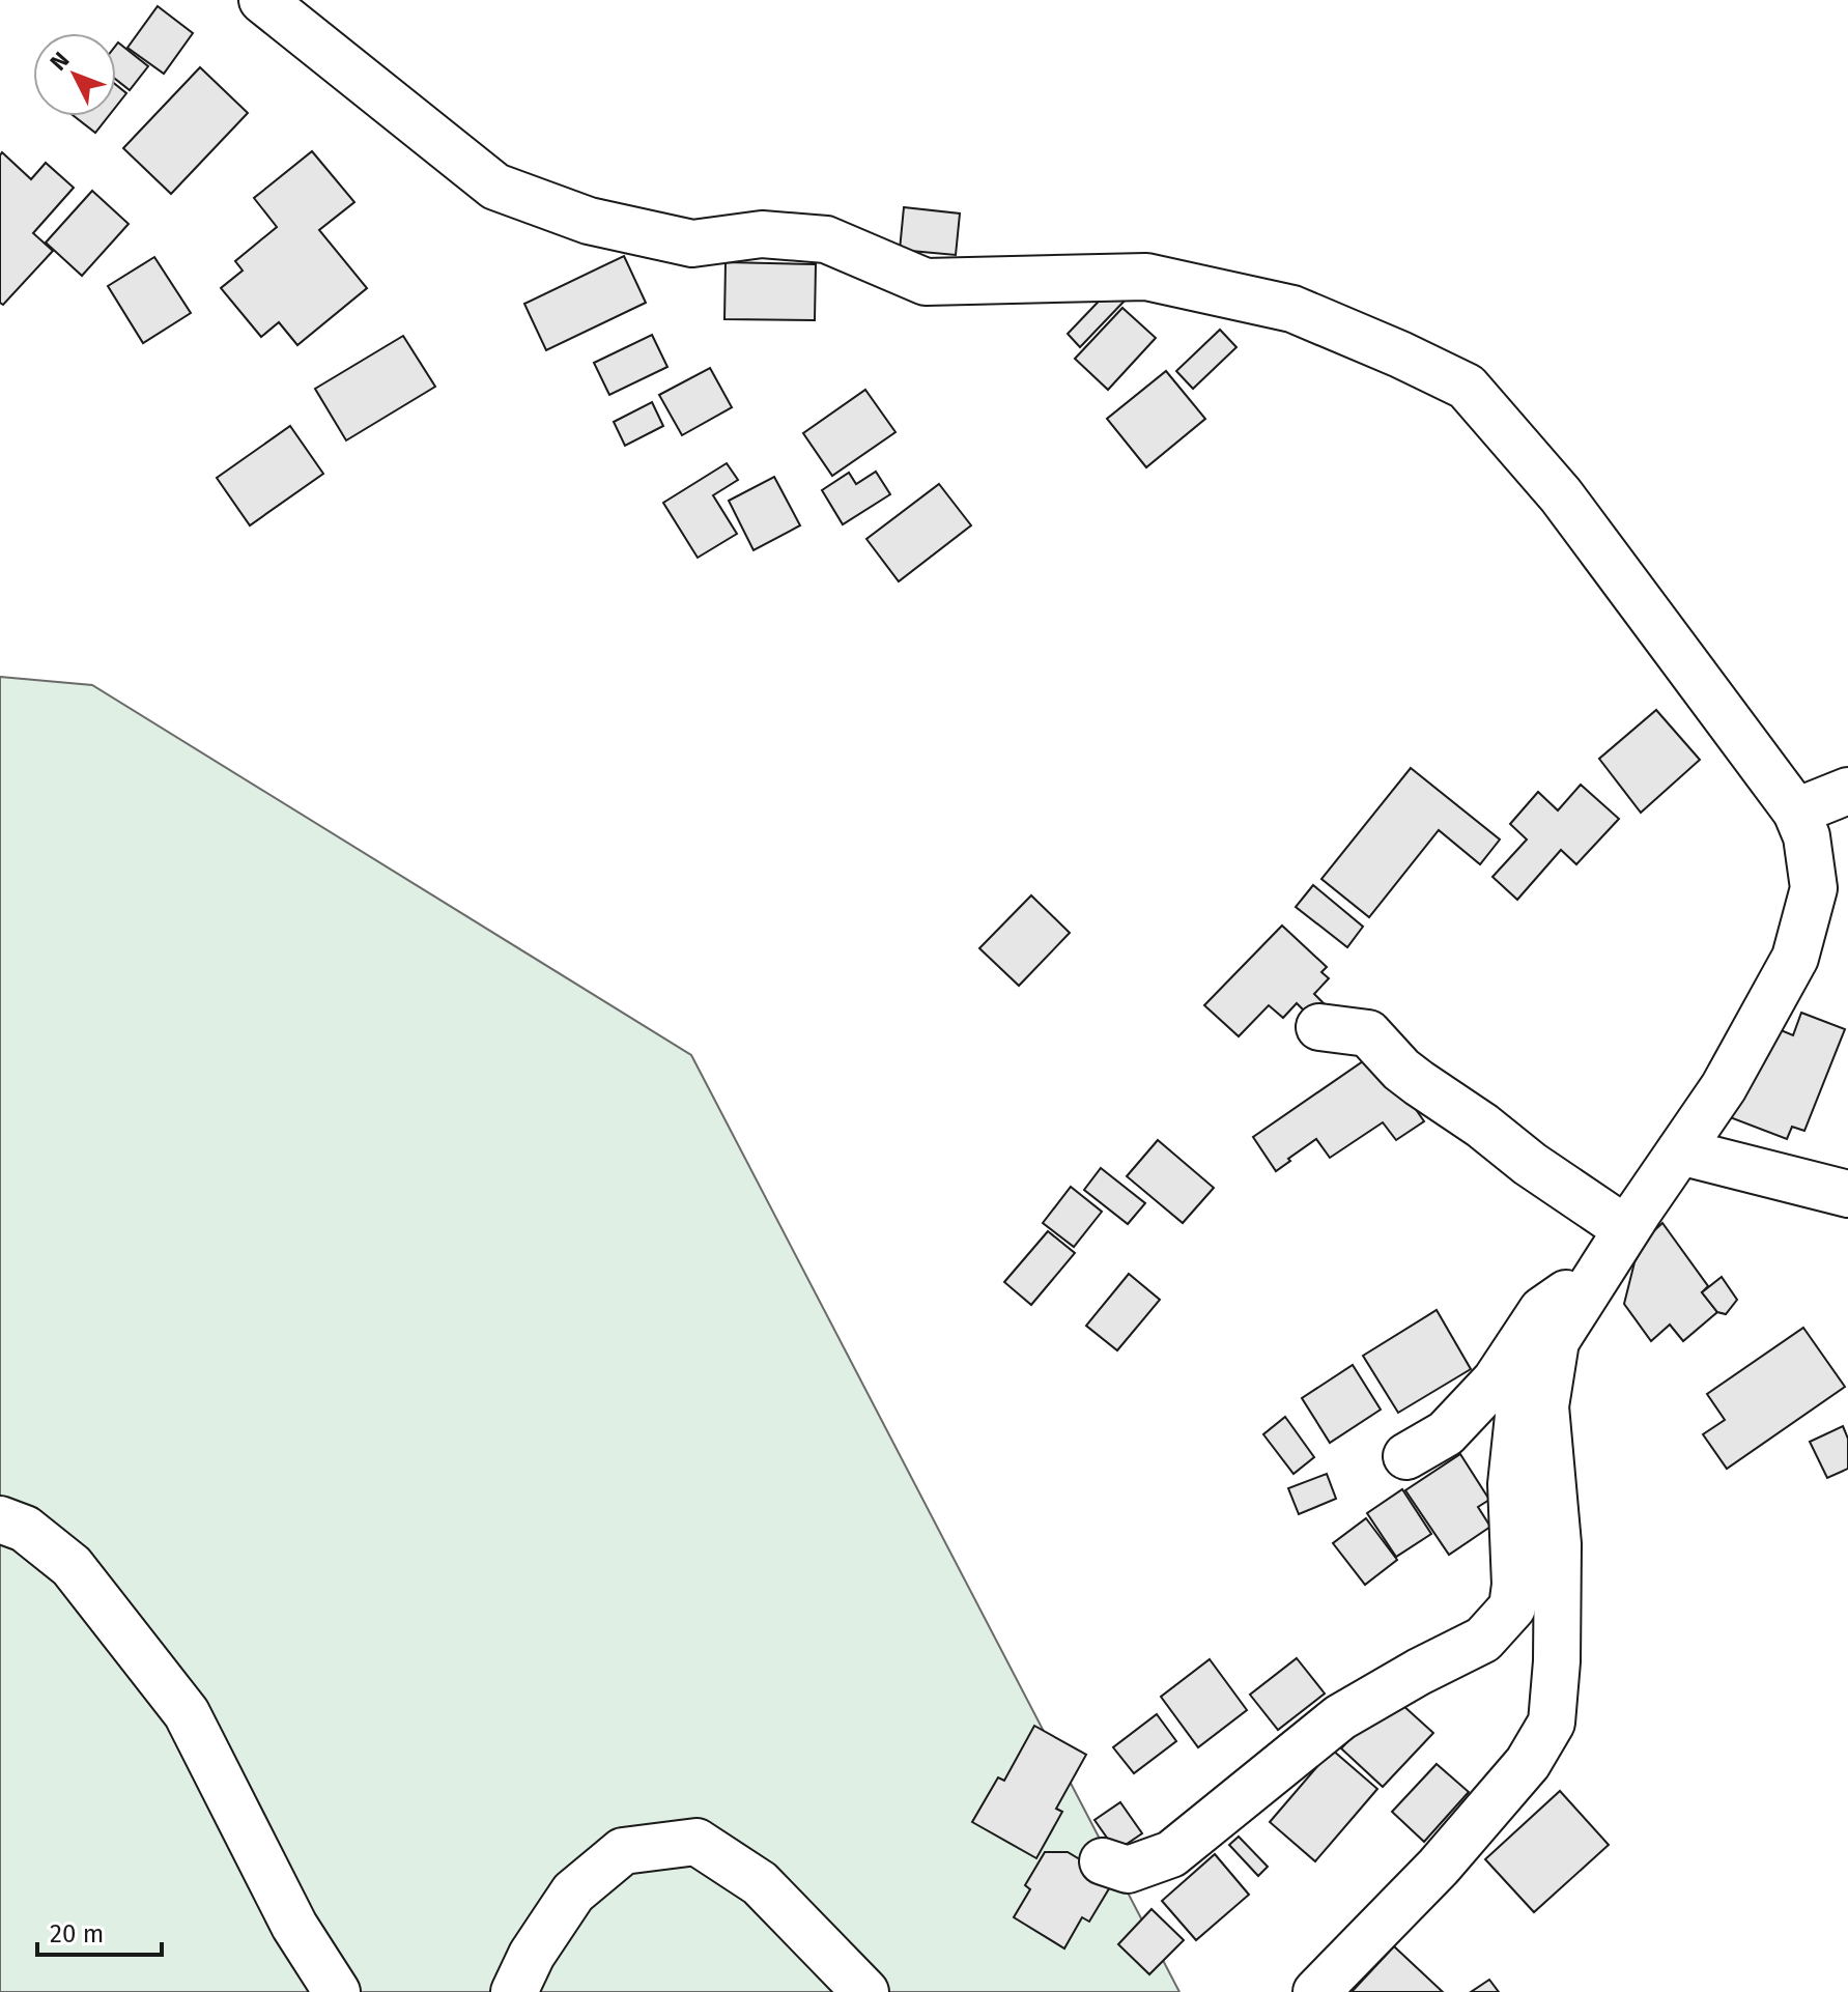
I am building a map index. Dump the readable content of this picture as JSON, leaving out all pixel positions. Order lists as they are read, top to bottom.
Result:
{
  "scale_bar": "20 m",
  "north": "top left"
}
